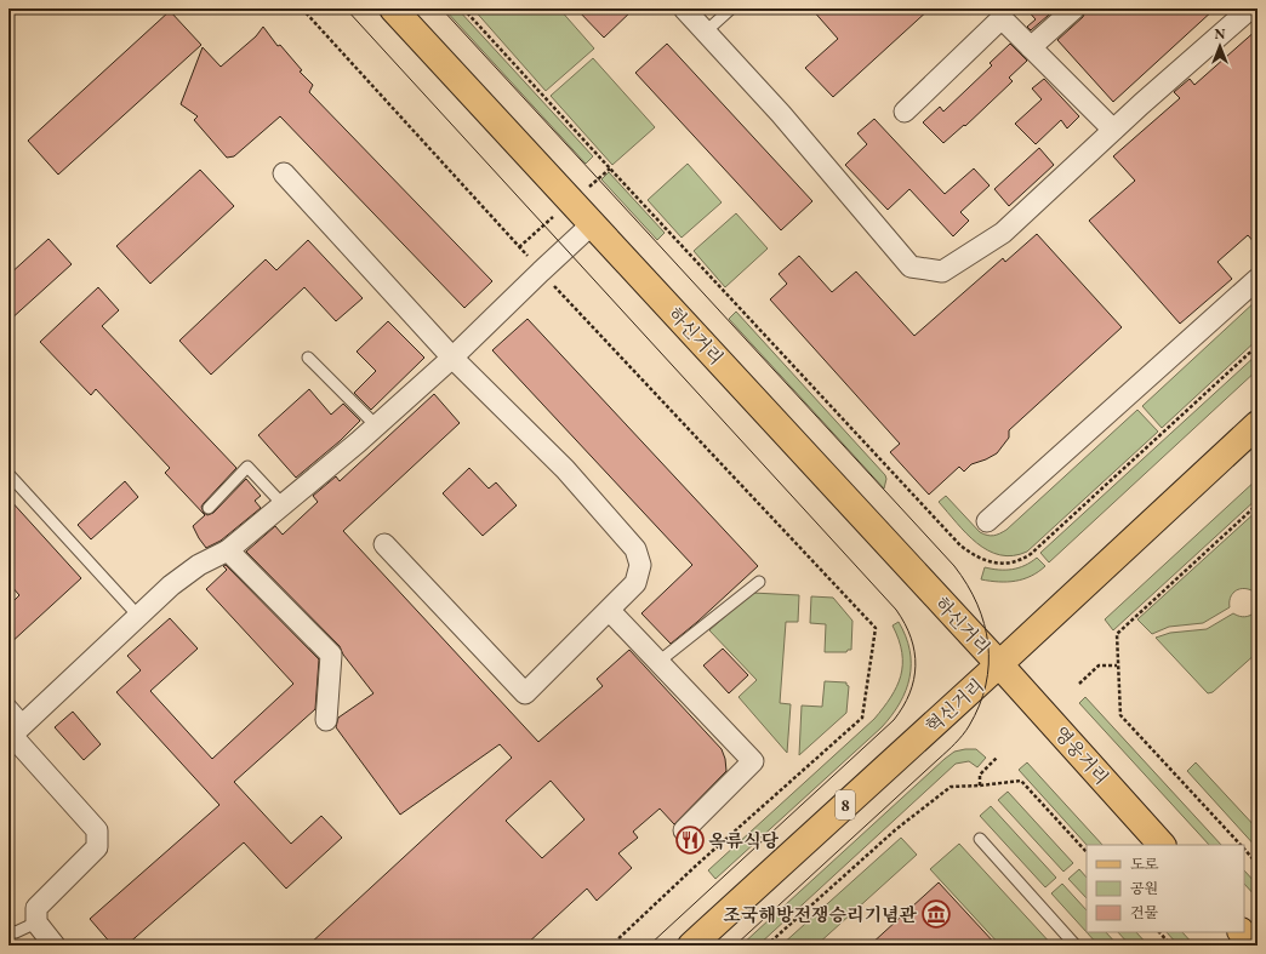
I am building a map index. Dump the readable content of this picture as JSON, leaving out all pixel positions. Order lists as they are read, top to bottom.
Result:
{
  "streets": {
    "main road": [
      "하신거리",
      "혁신거리",
      "영웅거리",
      "8"
    ]
  },
  "crossings": [
    ["하신거리", "혁신거리"],
    ["하신거리", "영웅거리"],
    ["혁신거리", "영웅거리"]
  ],
  "places": {
    "restaurant": ["옥류식당"],
    "museum": ["조국해방전쟁승리기념관"]
  },
  "legend": ["도로", "공원", "건물"],
  "north": "top"
}
